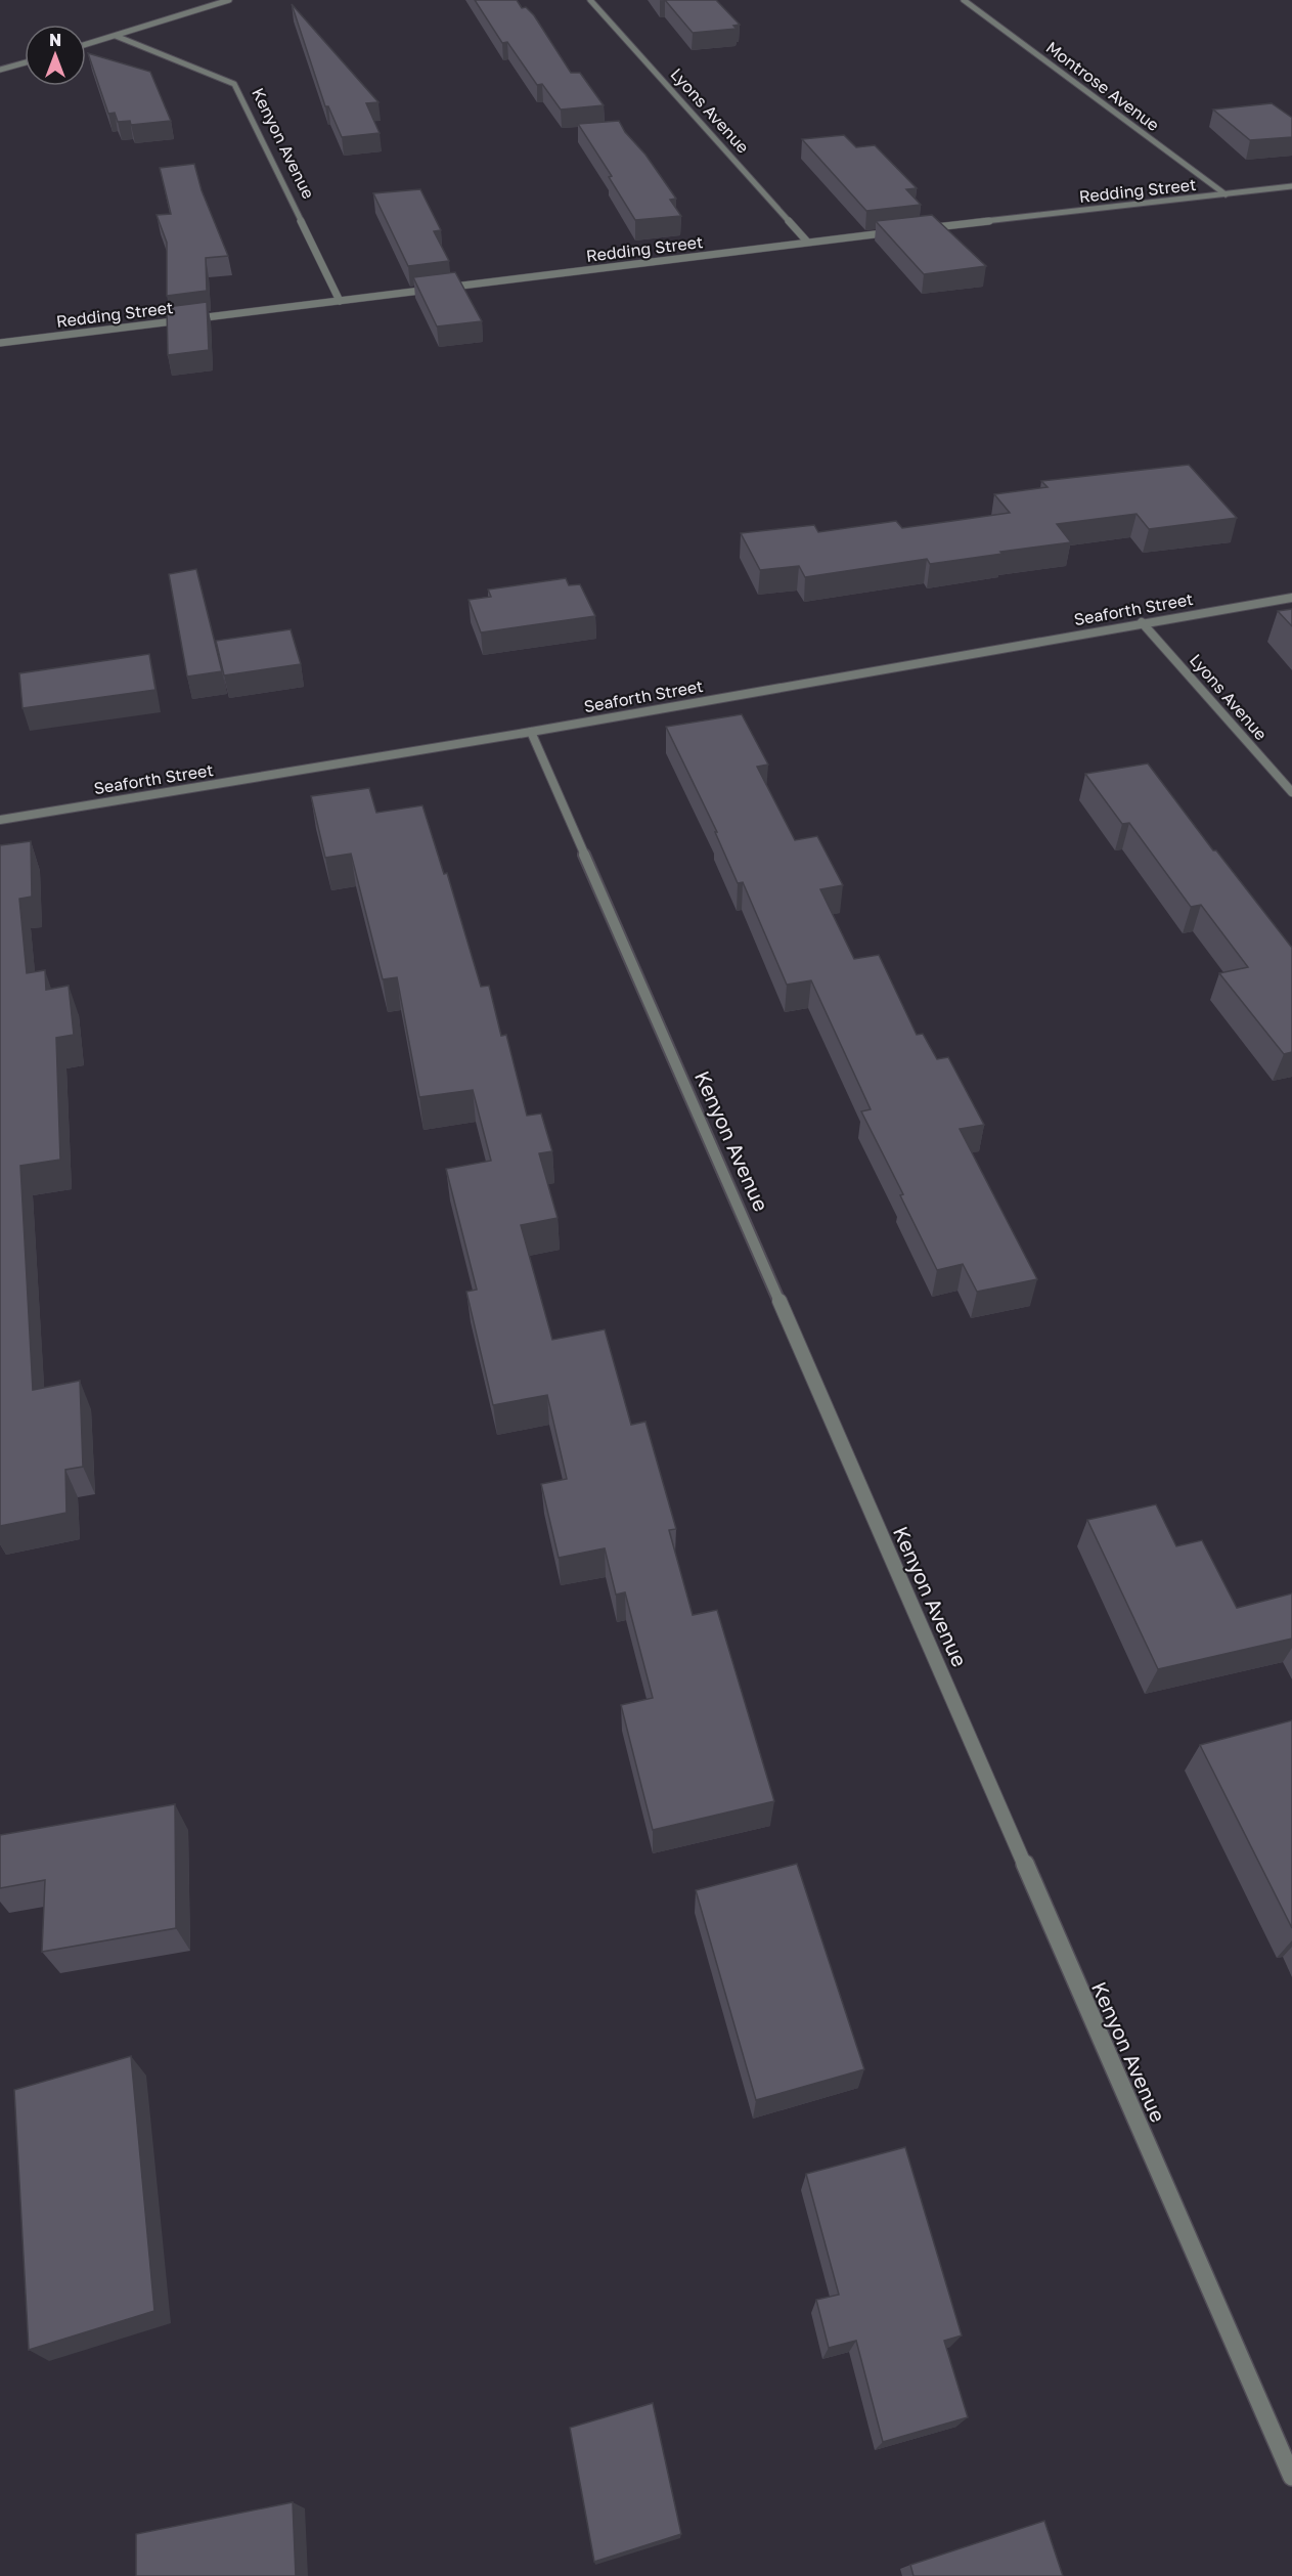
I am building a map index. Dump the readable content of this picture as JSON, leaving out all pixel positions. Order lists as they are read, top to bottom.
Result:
{
  "streets": {
    "street": [
      "Montrose Avenue",
      "Lyons Avenue",
      "Kenyon Avenue",
      "Redding Street",
      "Seaforth Street"
    ]
  },
  "crossings": [
    ["Montrose Avenue", "Redding Street"],
    ["Lyons Avenue", "Redding Street"],
    ["Lyons Avenue", "Seaforth Street"],
    ["Kenyon Avenue", "Redding Street"],
    ["Kenyon Avenue", "Seaforth Street"]
  ],
  "north": "top"
}
